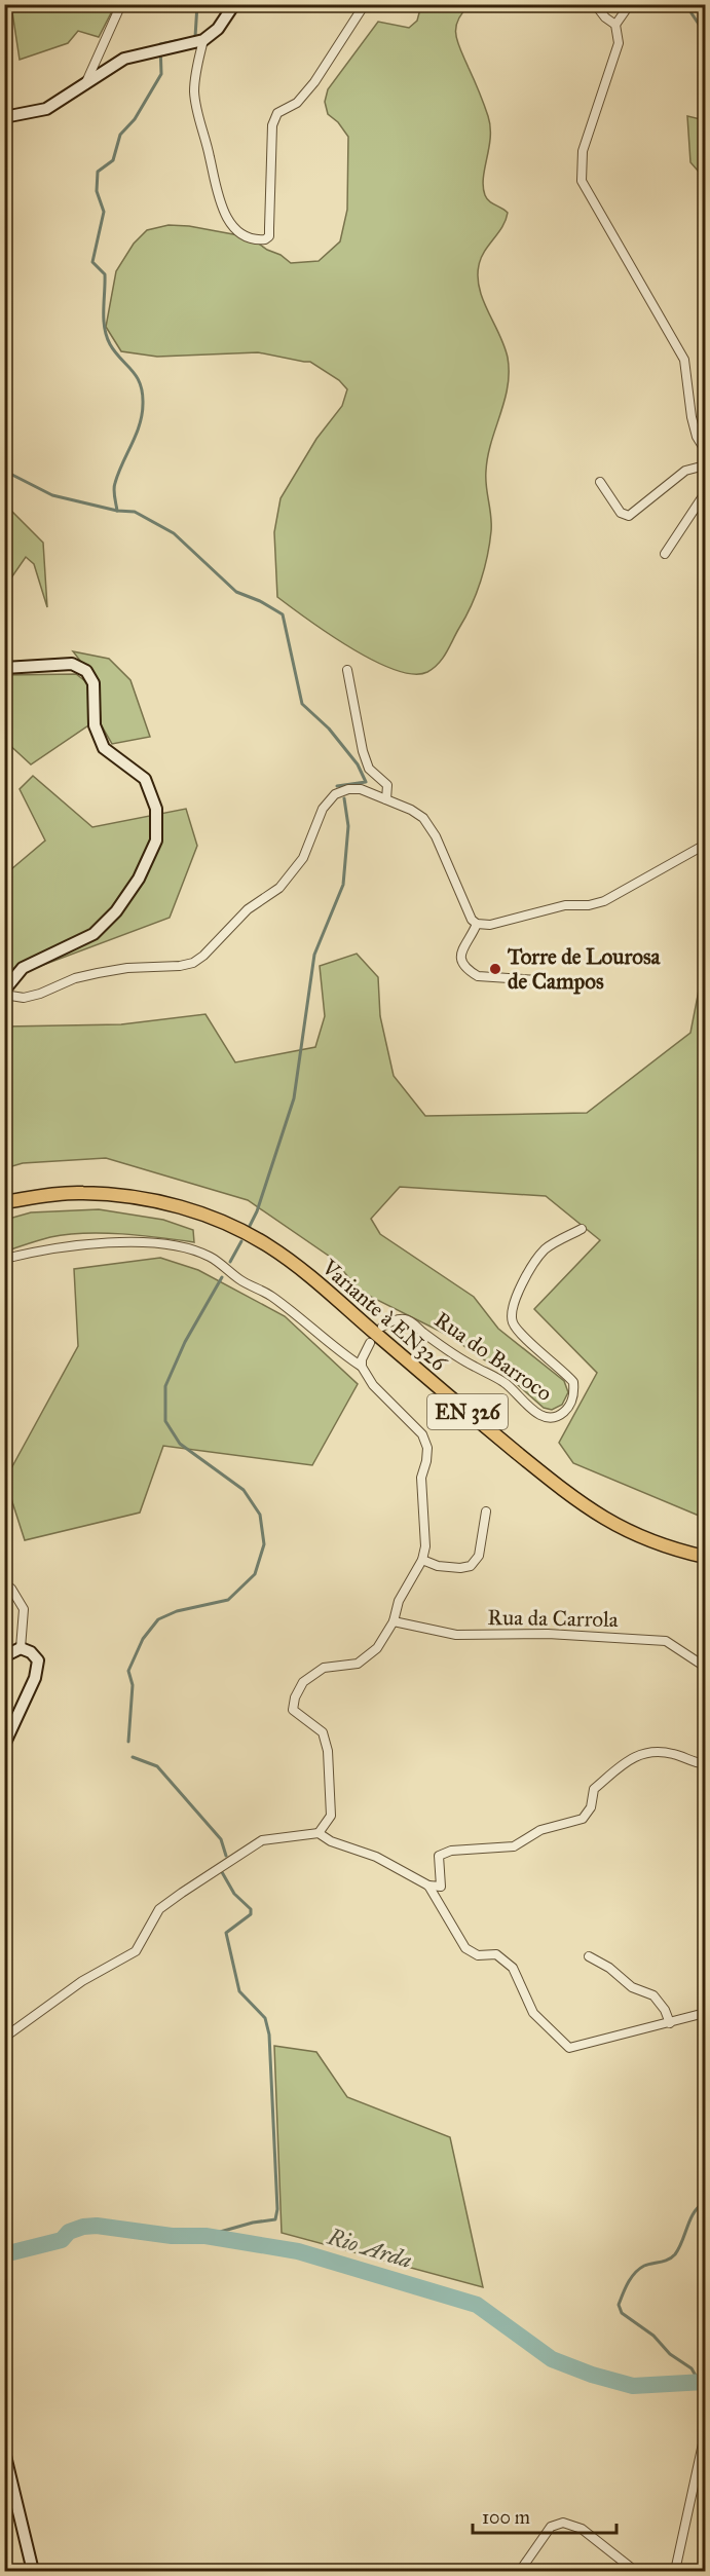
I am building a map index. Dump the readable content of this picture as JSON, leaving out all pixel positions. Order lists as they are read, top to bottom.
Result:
{
  "streets": {
    "main road": ["Variante à EN326", "EN 326"],
    "street": ["Rua do Barroco", "Rua da Carrola"]
  },
  "water": ["Rio Arda"],
  "places": ["Torre de Lourosa de Campos"],
  "scale_bar": "100 m"
}
